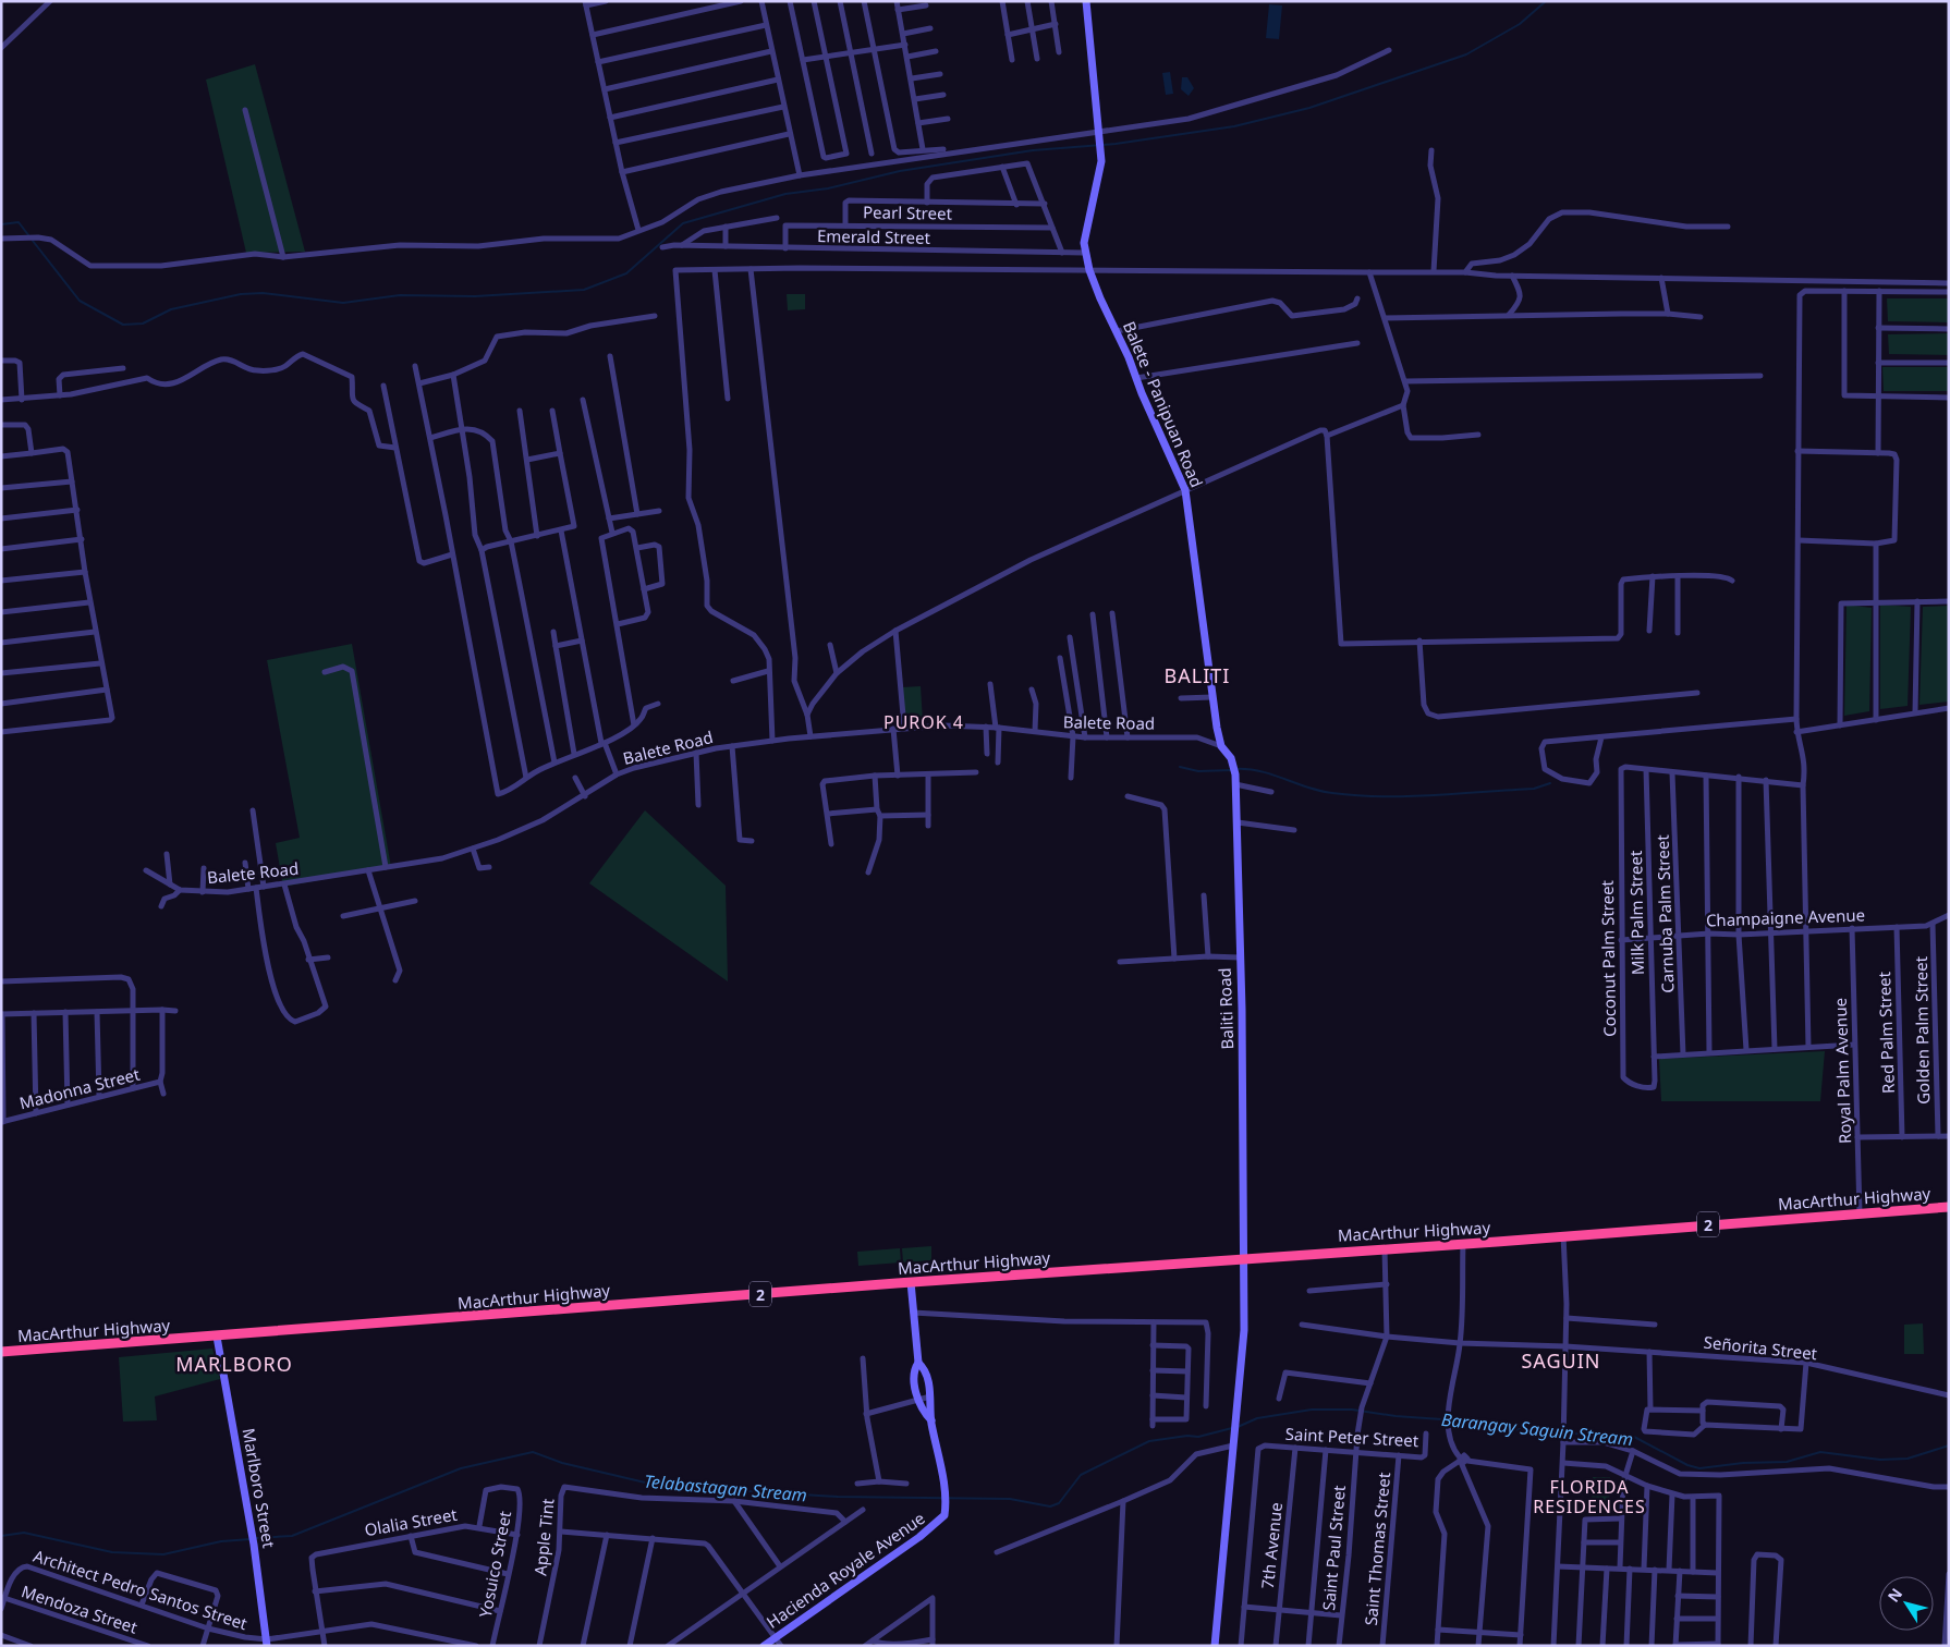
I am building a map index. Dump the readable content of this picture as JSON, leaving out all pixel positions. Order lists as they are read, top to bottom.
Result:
{
  "streets": {
    "highway": ["MacArthur Highway", "2"],
    "main road": [
      "Balete - Panipuan Road",
      "Baliti Road",
      "Marlboro Street",
      "Hacienda Royale Avenue"
    ],
    "street": [
      "Pearl Street",
      "Emerald Street",
      "Balete Road",
      "Milk Palm Street",
      "Carnuba Palm Street",
      "Champaigne Avenue",
      "Coconut Palm Street",
      "Golden Palm Street",
      "Red Palm Street",
      "Royal Palm Avenue",
      "Madonna Street",
      "Señorita Street",
      "Saint Peter Street",
      "Olalia Street",
      "Apple Tint",
      "7th Avenue",
      "Saint Paul Street",
      "Saint Thomas Street",
      "Yosuico Street",
      "Architect Pedro Santos Street",
      "Mendoza Street"
    ]
  },
  "crossings": [
    ["Pearl Street", "Emerald Street"],
    ["Emerald Street", "Balete - Panipuan Road"],
    ["Balete - Panipuan Road", "Balete Road"],
    ["Balete - Panipuan Road", "Baliti Road"],
    ["Milk Palm Street", "Champaigne Avenue"],
    ["Milk Palm Street", "Coconut Palm Street"],
    ["Carnuba Palm Street", "Champaigne Avenue"],
    ["Champaigne Avenue", "Coconut Palm Street"],
    ["Champaigne Avenue", "Golden Palm Street"],
    ["Champaigne Avenue", "Red Palm Street"],
    ["Champaigne Avenue", "Royal Palm Avenue"],
    ["Baliti Road", "MacArthur Highway"],
    ["Royal Palm Avenue", "MacArthur Highway"],
    ["MacArthur Highway", "Marlboro Street"],
    ["MacArthur Highway", "Saint Paul Street"],
    ["MacArthur Highway", "Hacienda Royale Avenue"],
    ["Señorita Street", "Saint Paul Street"],
    ["Saint Peter Street", "7th Avenue"],
    ["Saint Peter Street", "Saint Paul Street"],
    ["Saint Peter Street", "Saint Thomas Street"],
    ["Marlboro Street", "Architect Pedro Santos Street"],
    ["Olalia Street", "Yosuico Street"],
    ["Architect Pedro Santos Street", "Mendoza Street"]
  ],
  "districts": [
    "BALITI",
    "PUROK 4",
    "SAGUIN",
    "MARLBORO",
    "FLORIDA RESIDENCES"
  ],
  "water": ["Barangay Saguin Stream", "Telabastagan Stream"],
  "north": "top left"
}
